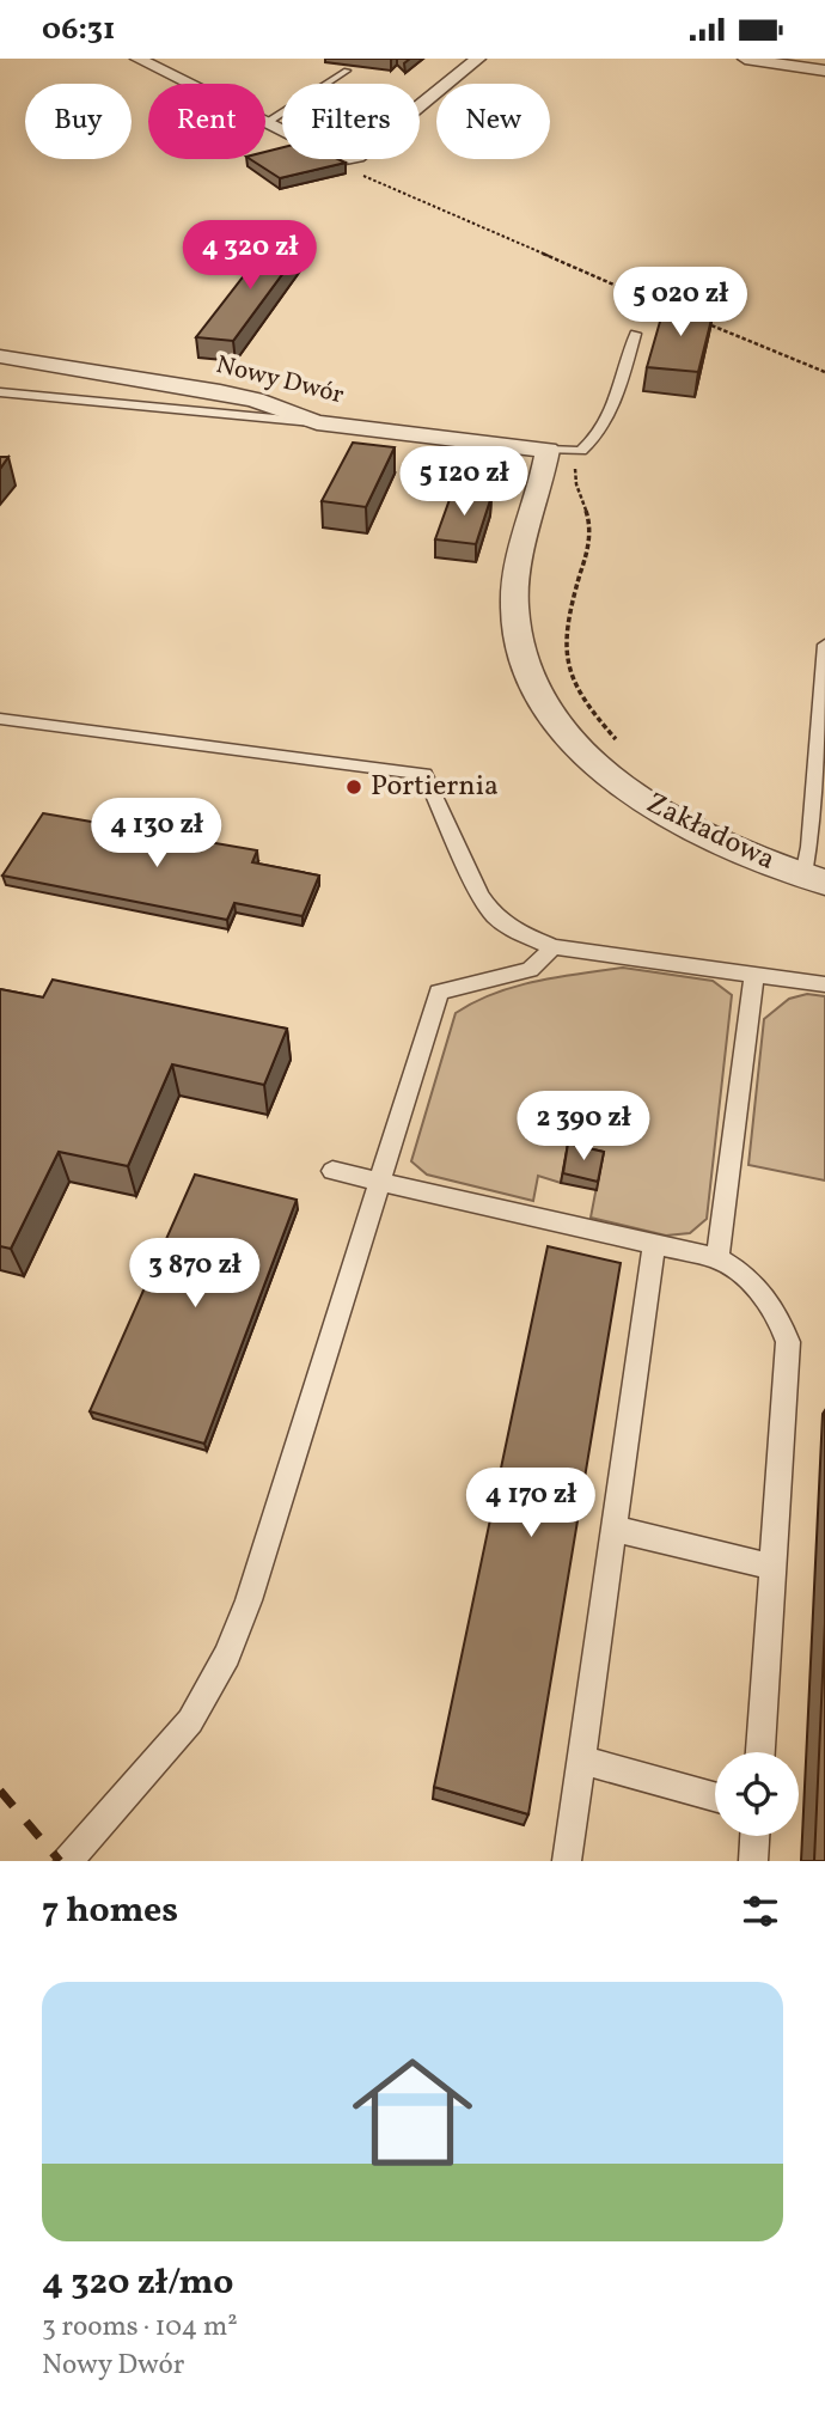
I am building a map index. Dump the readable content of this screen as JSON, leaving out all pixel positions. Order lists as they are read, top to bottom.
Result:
{
  "streets": {
    "street": ["Nowy Dwór", "Zakładowa"]
  },
  "crossings": [
    ["Nowy Dwór", "Zakładowa"]
  ],
  "places": ["Portiernia"],
  "page": {
    "status": "06:31",
    "chip": [
      "Buy",
      "Rent",
      "Filters",
      "New"
    ],
    "price": [
      "4 320 zł",
      "5 020 zł",
      "5 120 zł",
      "4 130 zł",
      "2 390 zł",
      "3 870 zł",
      "4 170 zł"
    ],
    "heading": "7 homes",
    "list": [
      {
        "name": "4 320 zł/mo",
        "note": "3 rooms · 104 m² · Nowy Dwór"
      }
    ]
  }
}
